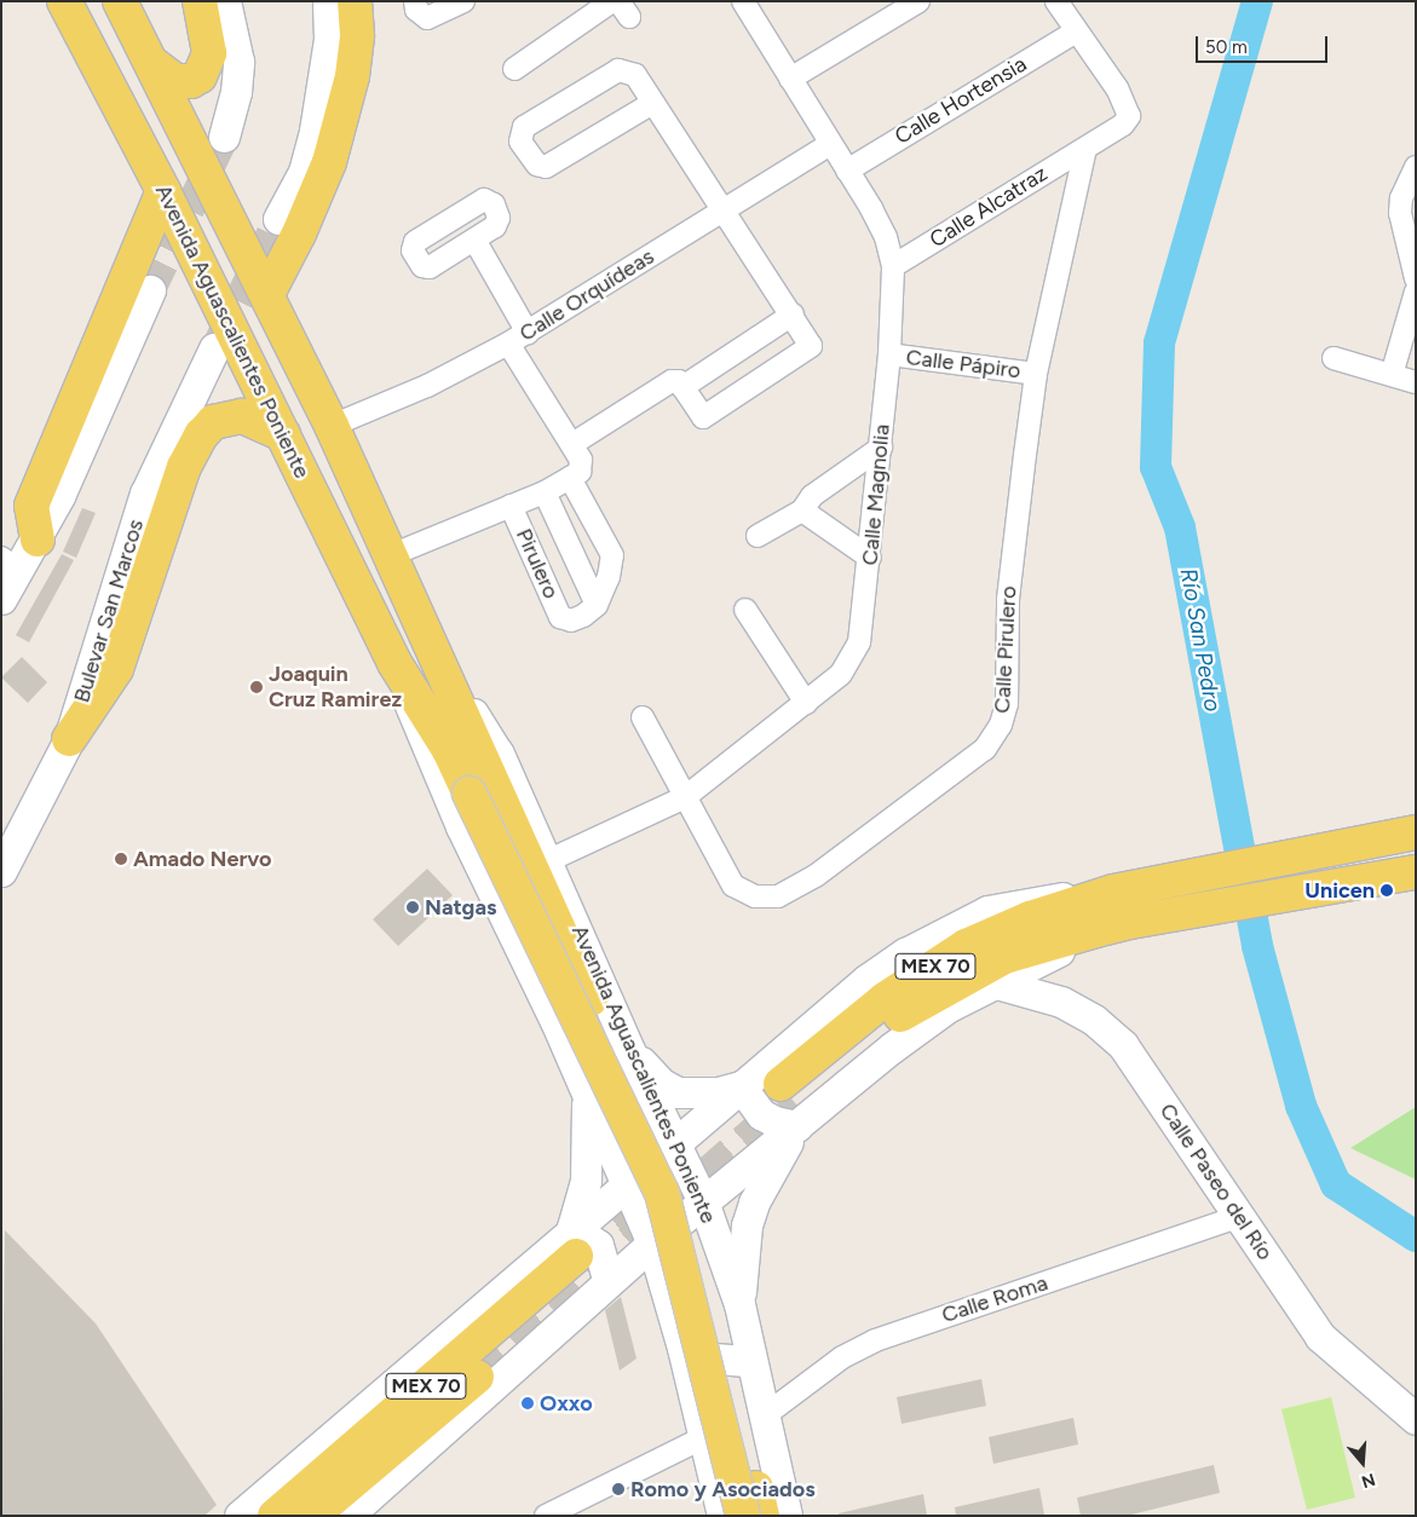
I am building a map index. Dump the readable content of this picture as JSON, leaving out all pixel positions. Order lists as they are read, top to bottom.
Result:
{
  "streets": {
    "main road": ["Avenida Aguascalientes Poniente", "MEX 70"],
    "street": [
      "Calle Hortensia",
      "Calle Alcatraz",
      "Calle Orquídeas",
      "Calle Pápiro",
      "Calle Magnolia",
      "Pirulero",
      "Bulevar San Marcos",
      "Calle Pirulero",
      "Calle Paseo del Río",
      "Calle Roma"
    ]
  },
  "crossings": [
    ["Calle Hortensia", "Calle Alcatraz"],
    ["Calle Hortensia", "Calle Magnolia"],
    ["Calle Alcatraz", "Calle Magnolia"],
    ["Calle Alcatraz", "Calle Pirulero"],
    ["Calle Orquídeas", "Avenida Aguascalientes Poniente"],
    ["Calle Orquídeas", "Calle Magnolia"],
    ["Avenida Aguascalientes Poniente", "Calle Magnolia"],
    ["Avenida Aguascalientes Poniente", "Pirulero"],
    ["Avenida Aguascalientes Poniente", "MEX 70"],
    ["Avenida Aguascalientes Poniente", "Calle Roma"],
    ["Calle Pápiro", "Calle Magnolia"],
    ["Calle Pápiro", "Calle Pirulero"],
    ["Calle Magnolia", "Calle Pirulero"],
    ["MEX 70", "Calle Paseo del Río"],
    ["Calle Paseo del Río", "Calle Roma"]
  ],
  "water": ["Río San Pedro"],
  "places": [
    "Joaquin Cruz Ramirez",
    "Amado Nervo",
    "Unicen",
    "Natgas",
    "Oxxo",
    "Romo y Asociados"
  ],
  "scale_bar": "50 m",
  "north": "bottom"
}
